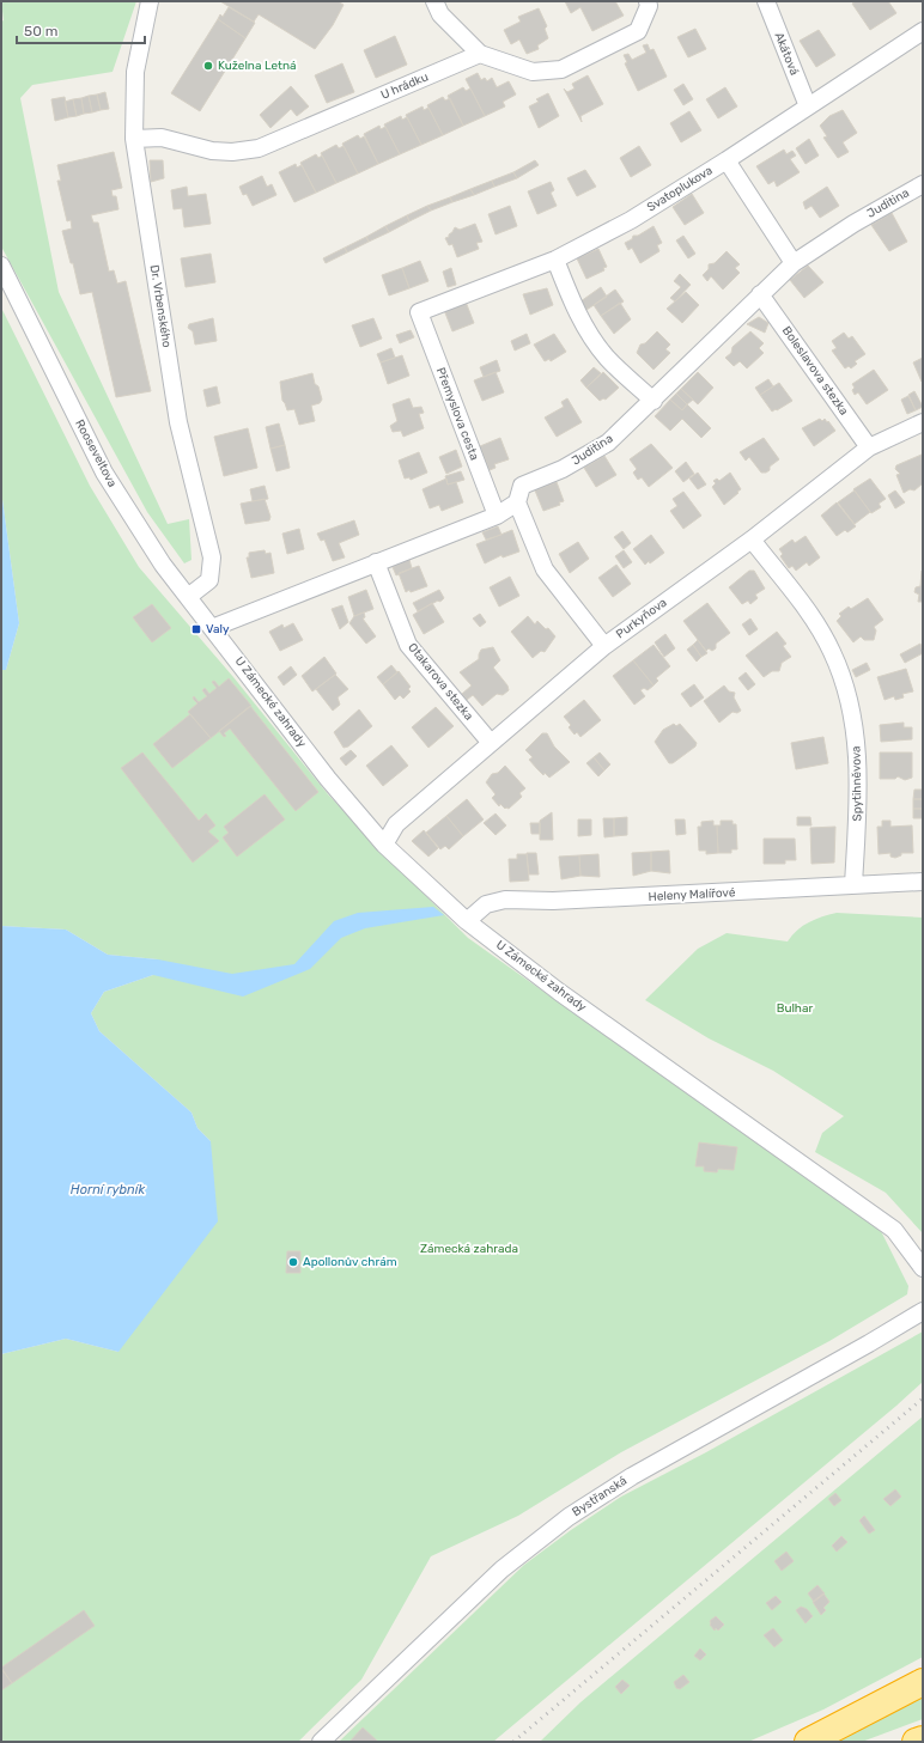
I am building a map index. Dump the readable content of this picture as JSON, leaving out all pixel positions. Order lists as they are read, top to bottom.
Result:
{
  "streets": {
    "street": [
      "Akátová",
      "U hrádku",
      "Svatoplukova",
      "Juditina",
      "Dr. Vrbenského",
      "Boleslavova stezka",
      "Přemyslova cesta",
      "Rooseveltova",
      "Purkyňova",
      "Otakarova stezka",
      "U Zámecké zahrady",
      "Spytihněvova",
      "Heleny Malířové",
      "Bystřanská"
    ]
  },
  "crossings": [
    ["Akátová", "Svatoplukova"],
    ["U hrádku", "Dr. Vrbenského"],
    ["Svatoplukova", "Přemyslova cesta"],
    ["Juditina", "Boleslavova stezka"],
    ["Juditina", "Přemyslova cesta"],
    ["Juditina", "Rooseveltova"],
    ["Juditina", "Otakarova stezka"],
    ["Juditina", "U Zámecké zahrady"],
    ["Dr. Vrbenského", "Rooseveltova"],
    ["Boleslavova stezka", "Purkyňova"],
    ["Rooseveltova", "U Zámecké zahrady"],
    ["Purkyňova", "Otakarova stezka"],
    ["Purkyňova", "U Zámecké zahrady"],
    ["Purkyňova", "Spytihněvova"],
    ["U Zámecké zahrady", "Heleny Malířové"],
    ["Spytihněvova", "Heleny Malířové"]
  ],
  "water": ["Horní rybník"],
  "parks": ["Bulhar", "Zámecká zahrada"],
  "places": {
    "other": ["Kuželna Letná", "Apollonův chrám"],
    "transit": ["Valy"]
  },
  "scale_bar": "50 m"
}
